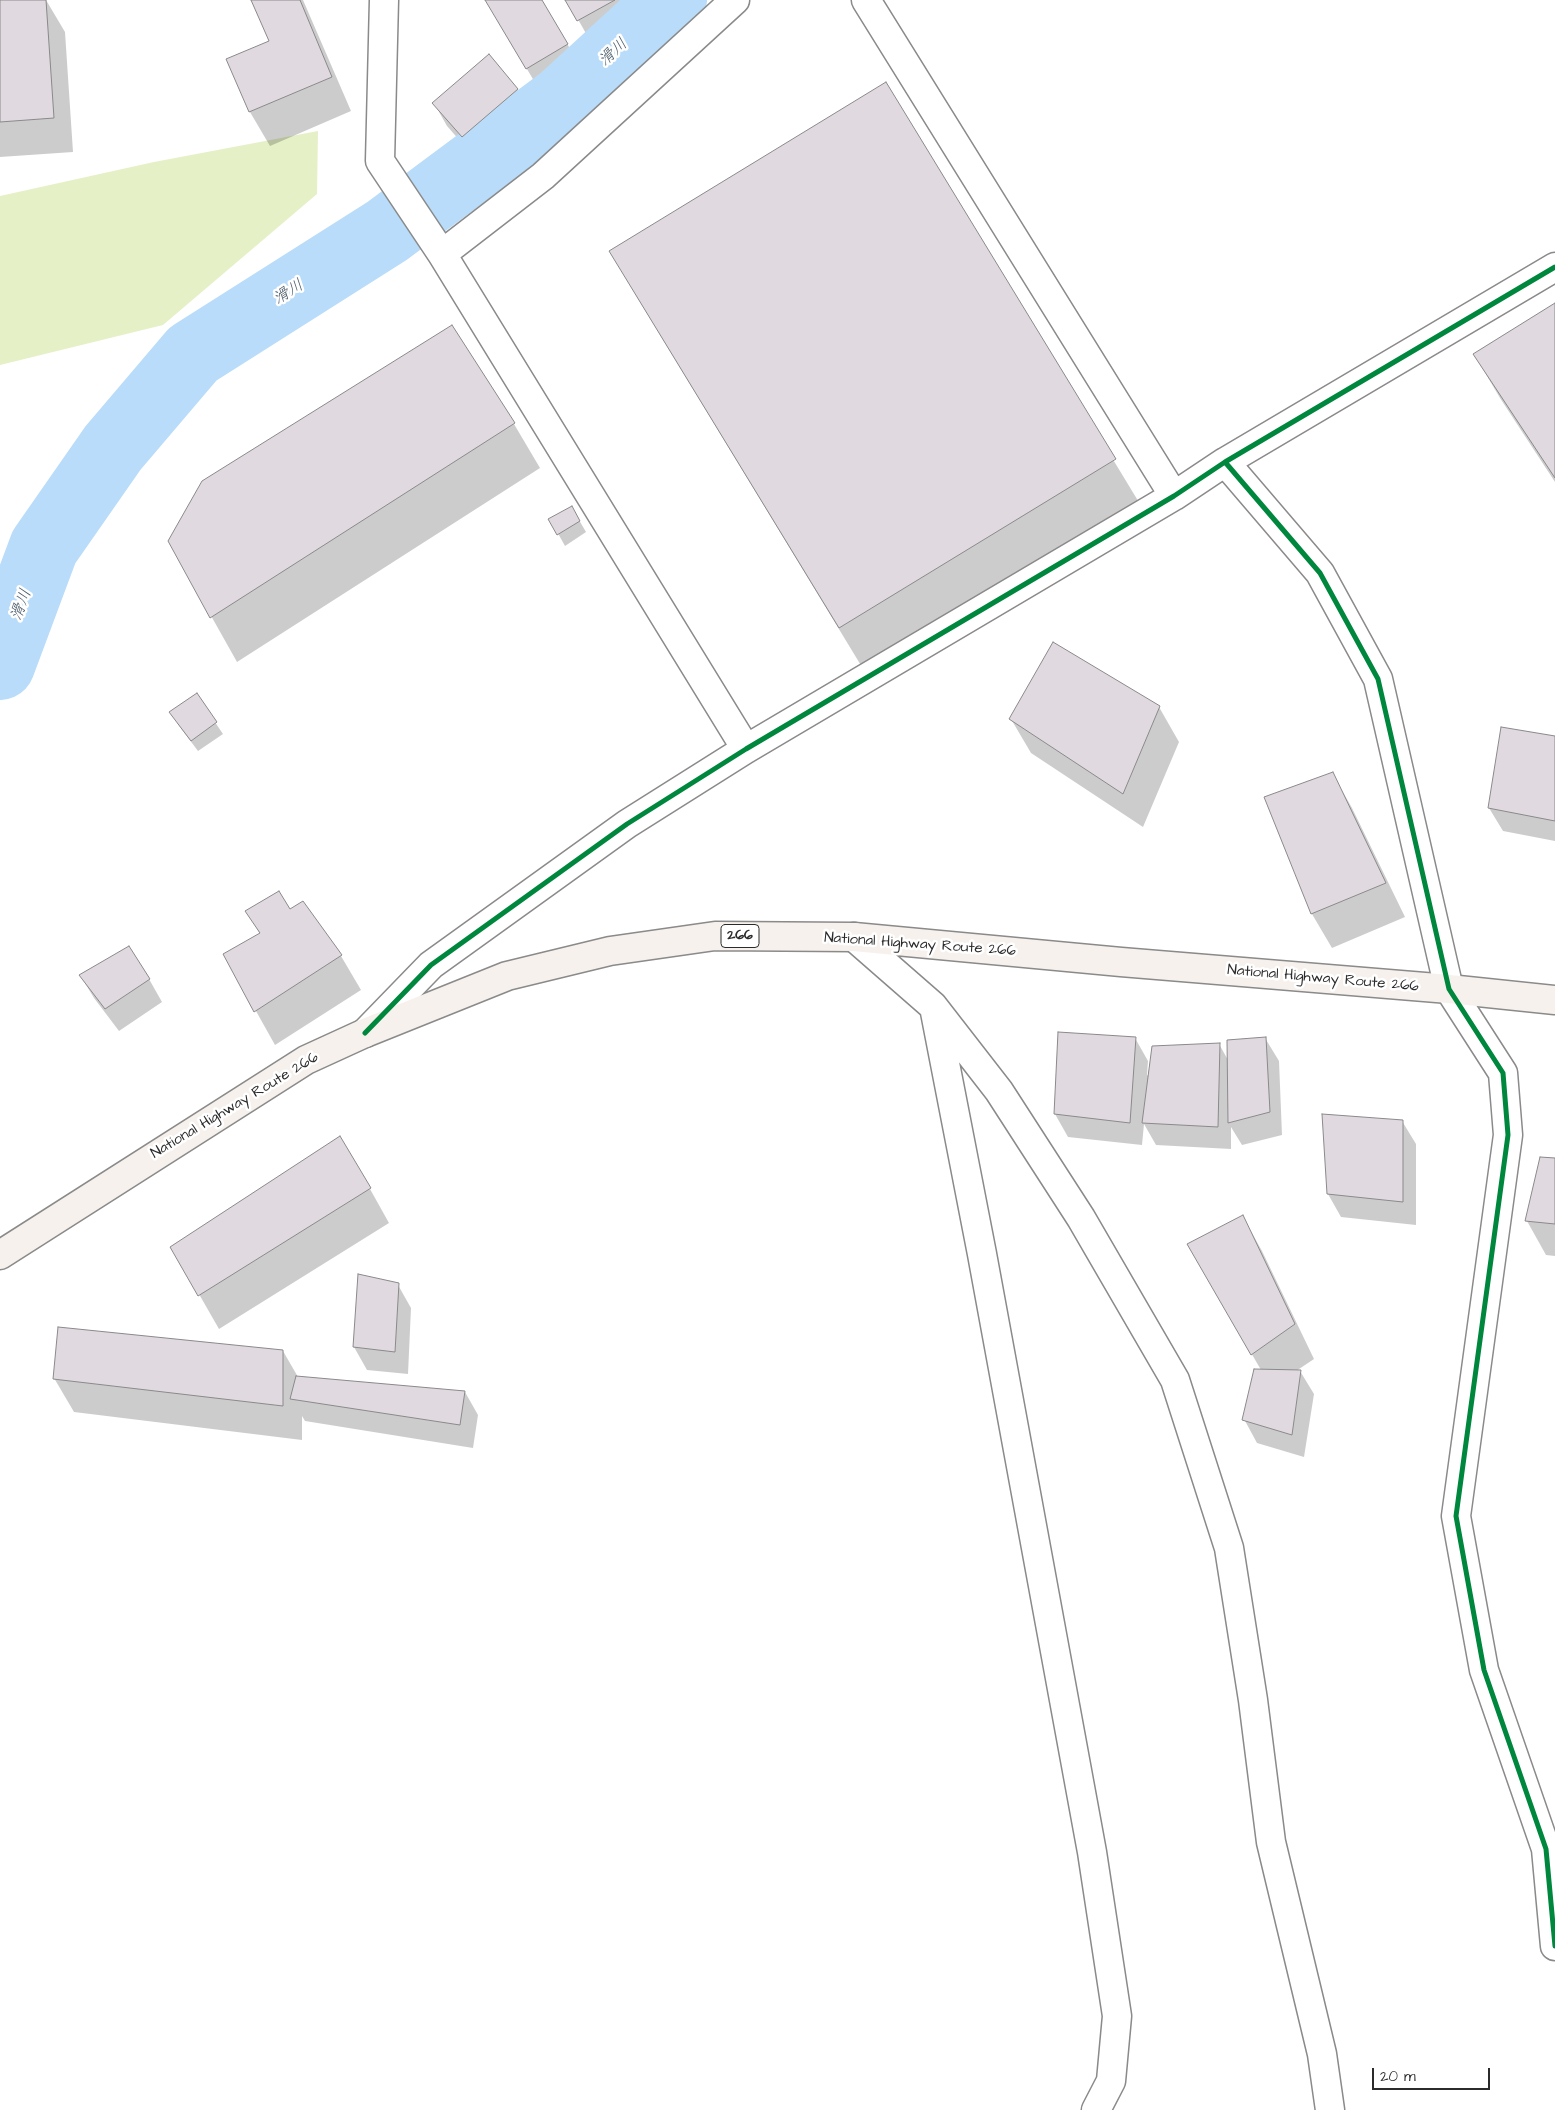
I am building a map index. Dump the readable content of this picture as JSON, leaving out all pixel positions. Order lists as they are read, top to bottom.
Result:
{
  "streets": {
    "highway": ["266", "National Highway Route 266"]
  },
  "water": ["滑川"],
  "scale_bar": "20 m"
}
